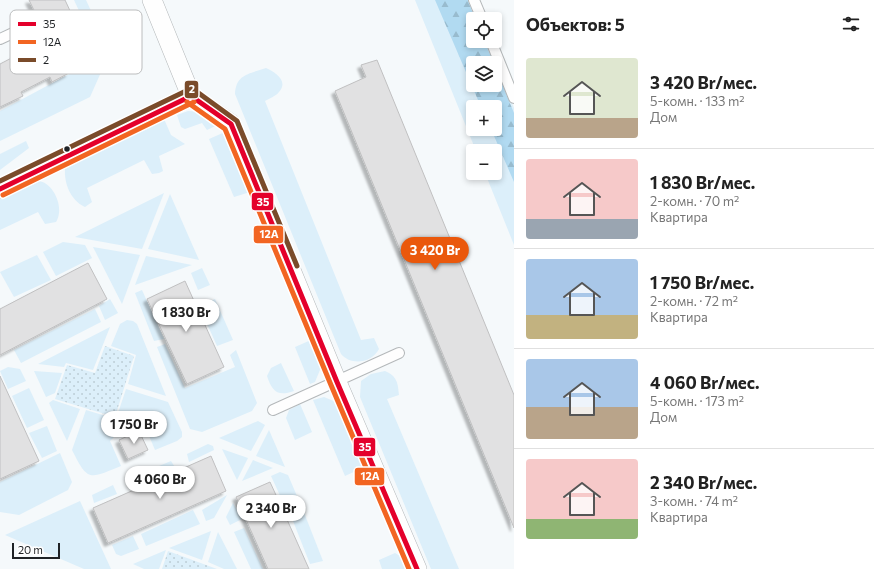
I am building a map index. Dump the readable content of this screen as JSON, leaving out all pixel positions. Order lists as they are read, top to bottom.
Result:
{
  "lines": ["transit line 2", "transit line 35", "transit line 12А"],
  "legend": ["35", "12А", "2"],
  "scale_bar": "20 m",
  "page": {
    "heading": "Объектов: 5",
    "map_buttons": ["+", "−"],
    "list": [
      {
        "name": "3 420 Br/мес.",
        "note": "5-комн. · 133 m² · Дом"
      },
      {
        "name": "1 830 Br/мес.",
        "note": "2-комн. · 70 m² · Квартира"
      },
      {
        "name": "1 750 Br/мес.",
        "note": "2-комн. · 72 m² · Квартира"
      },
      {
        "name": "4 060 Br/мес.",
        "note": "5-комн. · 173 m² · Дом"
      },
      {
        "name": "2 340 Br/мес.",
        "note": "3-комн. · 74 m² · Квартира"
      }
    ],
    "price": [
      "3 420 Br",
      "1 830 Br",
      "1 750 Br",
      "4 060 Br",
      "2 340 Br"
    ],
    "scale": "20 m"
  }
}
